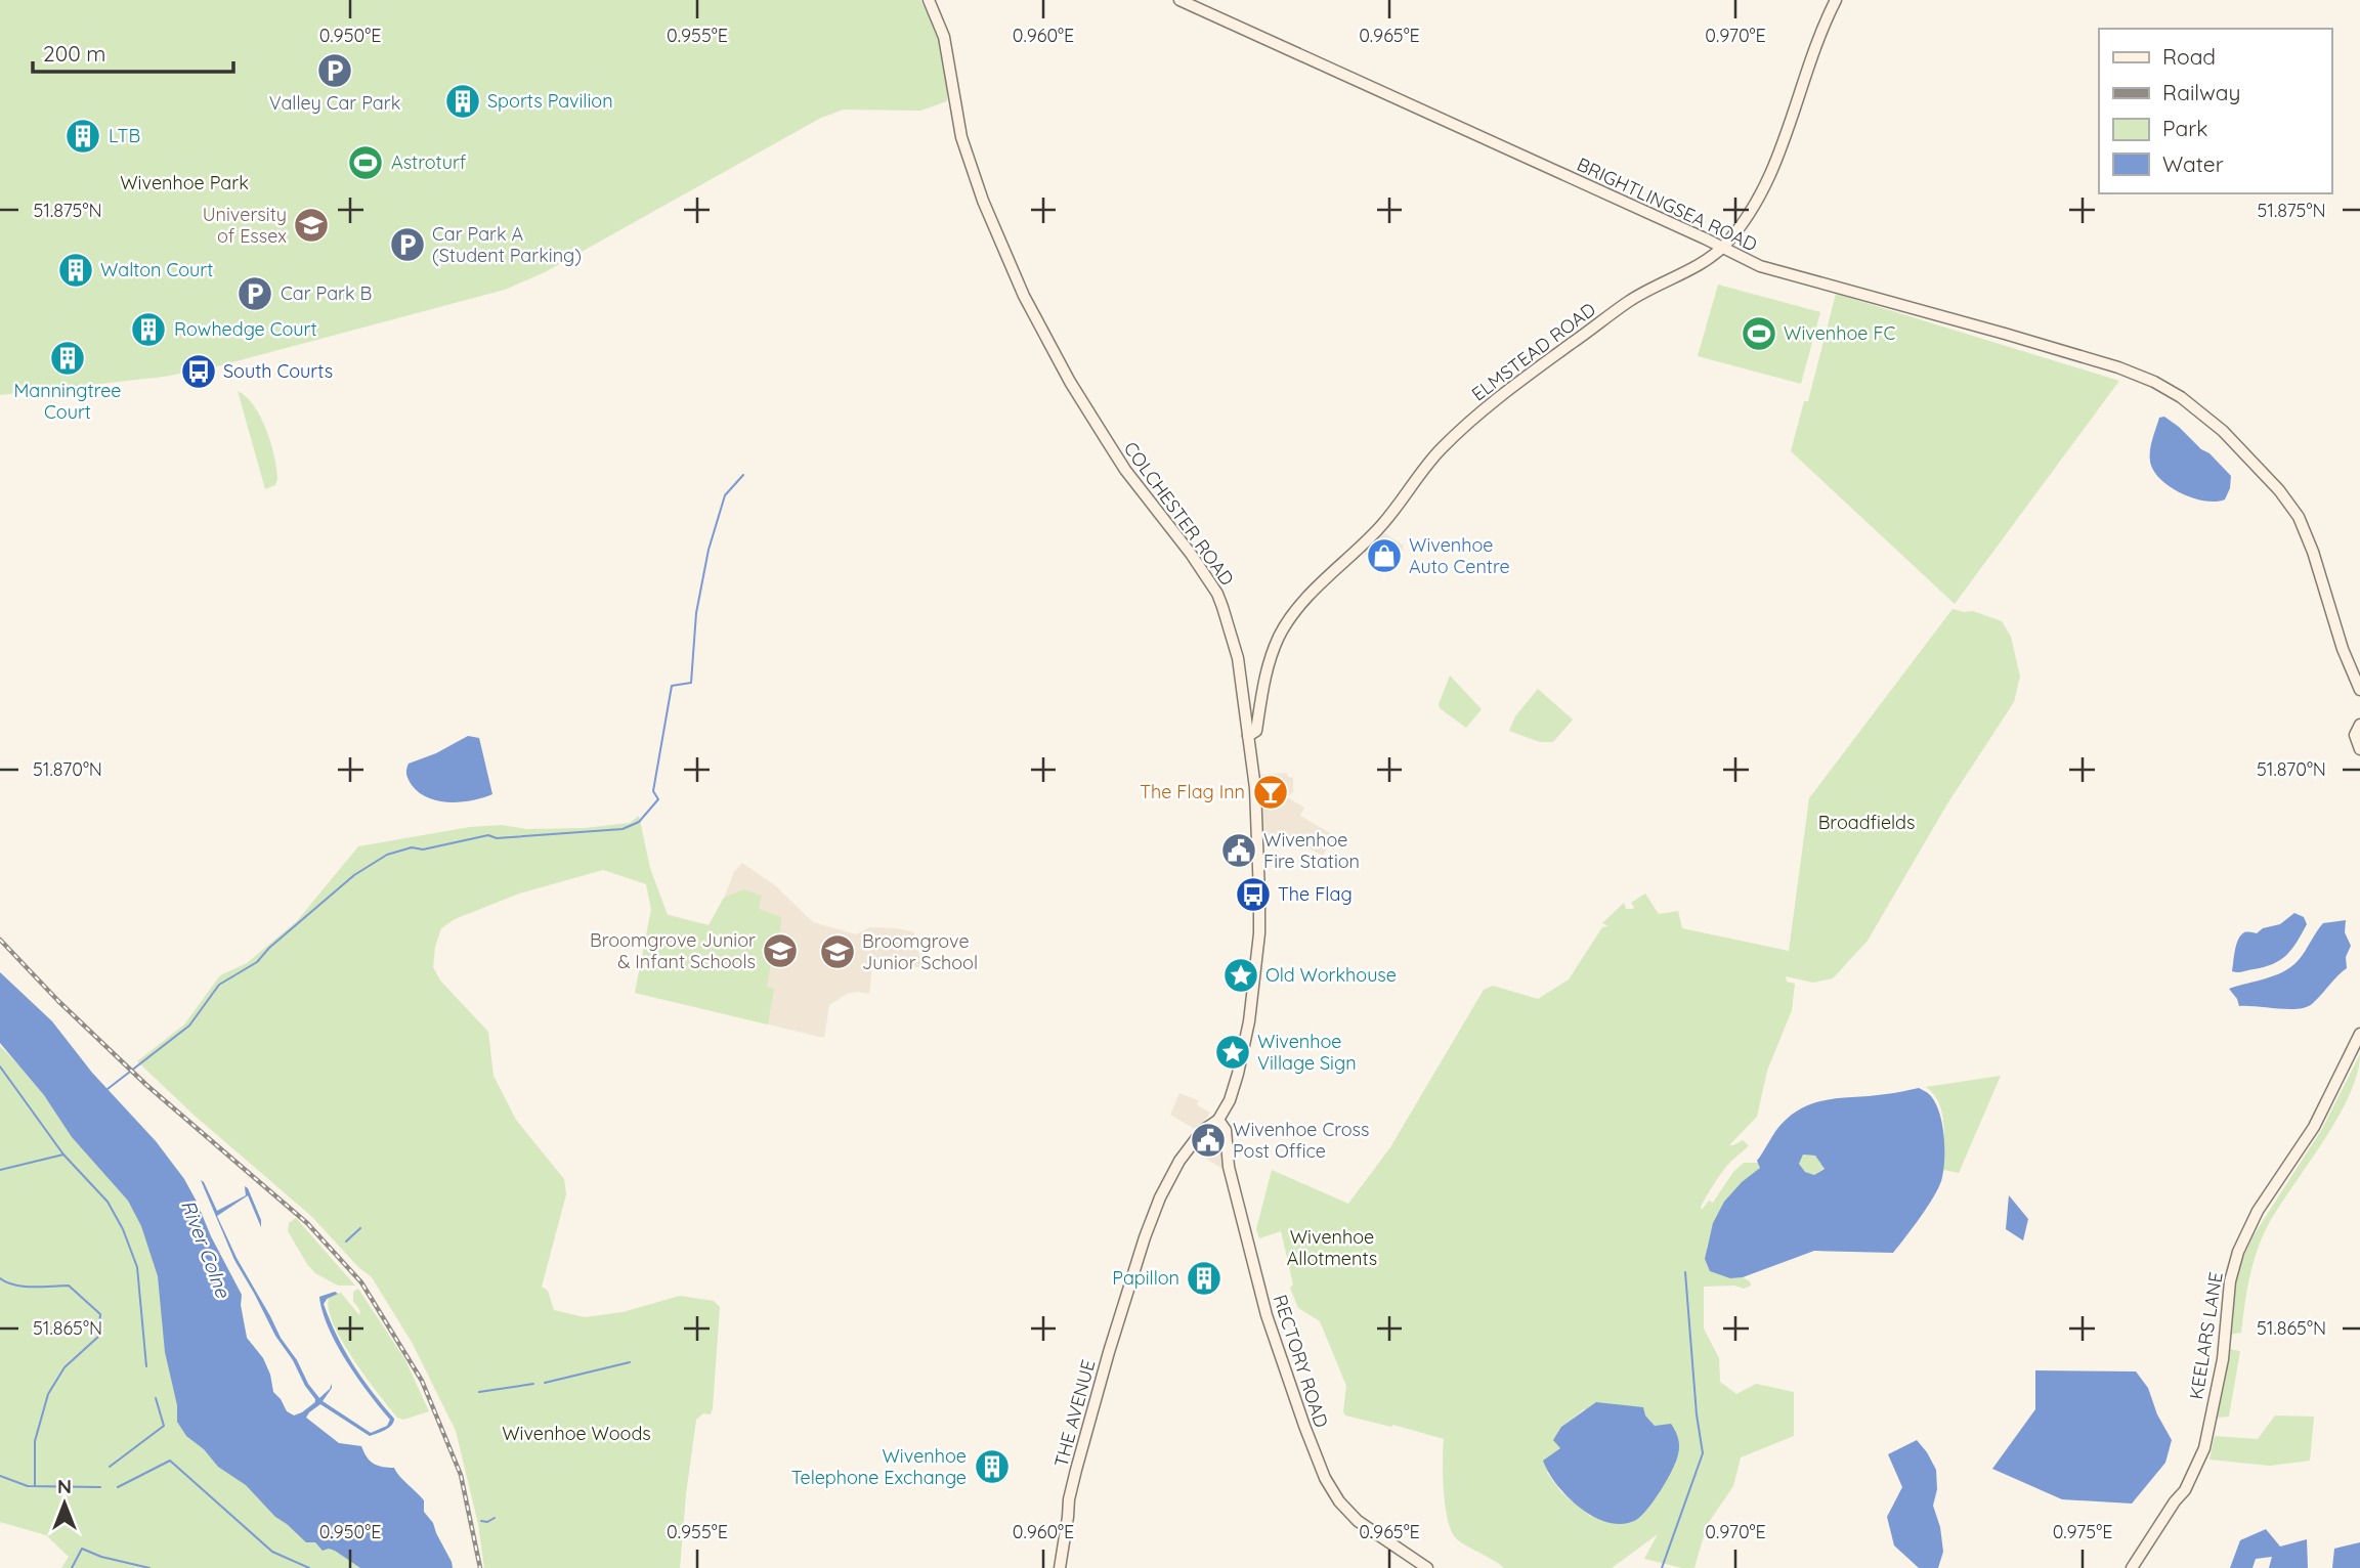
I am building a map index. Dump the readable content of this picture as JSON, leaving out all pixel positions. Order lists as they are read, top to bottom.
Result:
{
  "streets": {
    "main road": [
      "BRIGHTLINGSEA ROAD",
      "ELMSTEAD ROAD",
      "COLCHESTER ROAD",
      "KEELARS LANE",
      "RECTORY ROAD",
      "THE AVENUE"
    ]
  },
  "crossings": [
    ["BRIGHTLINGSEA ROAD", "ELMSTEAD ROAD"],
    ["ELMSTEAD ROAD", "COLCHESTER ROAD"],
    ["COLCHESTER ROAD", "RECTORY ROAD"],
    ["COLCHESTER ROAD", "THE AVENUE"],
    ["RECTORY ROAD", "THE AVENUE"]
  ],
  "water": ["River Colne"],
  "parks": [
    "Wivenhoe Park",
    "Broadfields",
    "Wivenhoe Allotments",
    "Wivenhoe Woods"
  ],
  "places": {
    "parking": ["Valley Car Park", "Car Park A (Student Parking)", "Car Park B"],
    "building": [
      "Sports Pavilion",
      "LTB",
      "Walton Court",
      "Rowhedge Court",
      "Manningtree Court",
      "Papillon",
      "Wivenhoe Telephone Exchange"
    ],
    "sports": ["Astroturf", "Wivenhoe FC"],
    "school or university": ["University of Essex", "Broomgrove Junior & Infant Schools", "Broomgrove Junior School"],
    "bus stop": ["South Courts", "The Flag"],
    "shop": ["Wivenhoe Auto Centre"],
    "bar": ["The Flag Inn"],
    "public building": ["Wivenhoe Fire Station", "Wivenhoe Cross Post Office"],
    "place": ["Old Workhouse", "Wivenhoe Village Sign"]
  },
  "legend": [
    "Road",
    "Railway",
    "Park",
    "Water"
  ],
  "scale_bar": "200 m",
  "north": "top",
  "coordinates": [
    "0.950°E",
    "0.955°E",
    "0.960°E",
    "0.965°E",
    "0.970°E",
    "51.875°N",
    "51.870°N",
    "51.865°N",
    "0.975°E"
  ]
}
